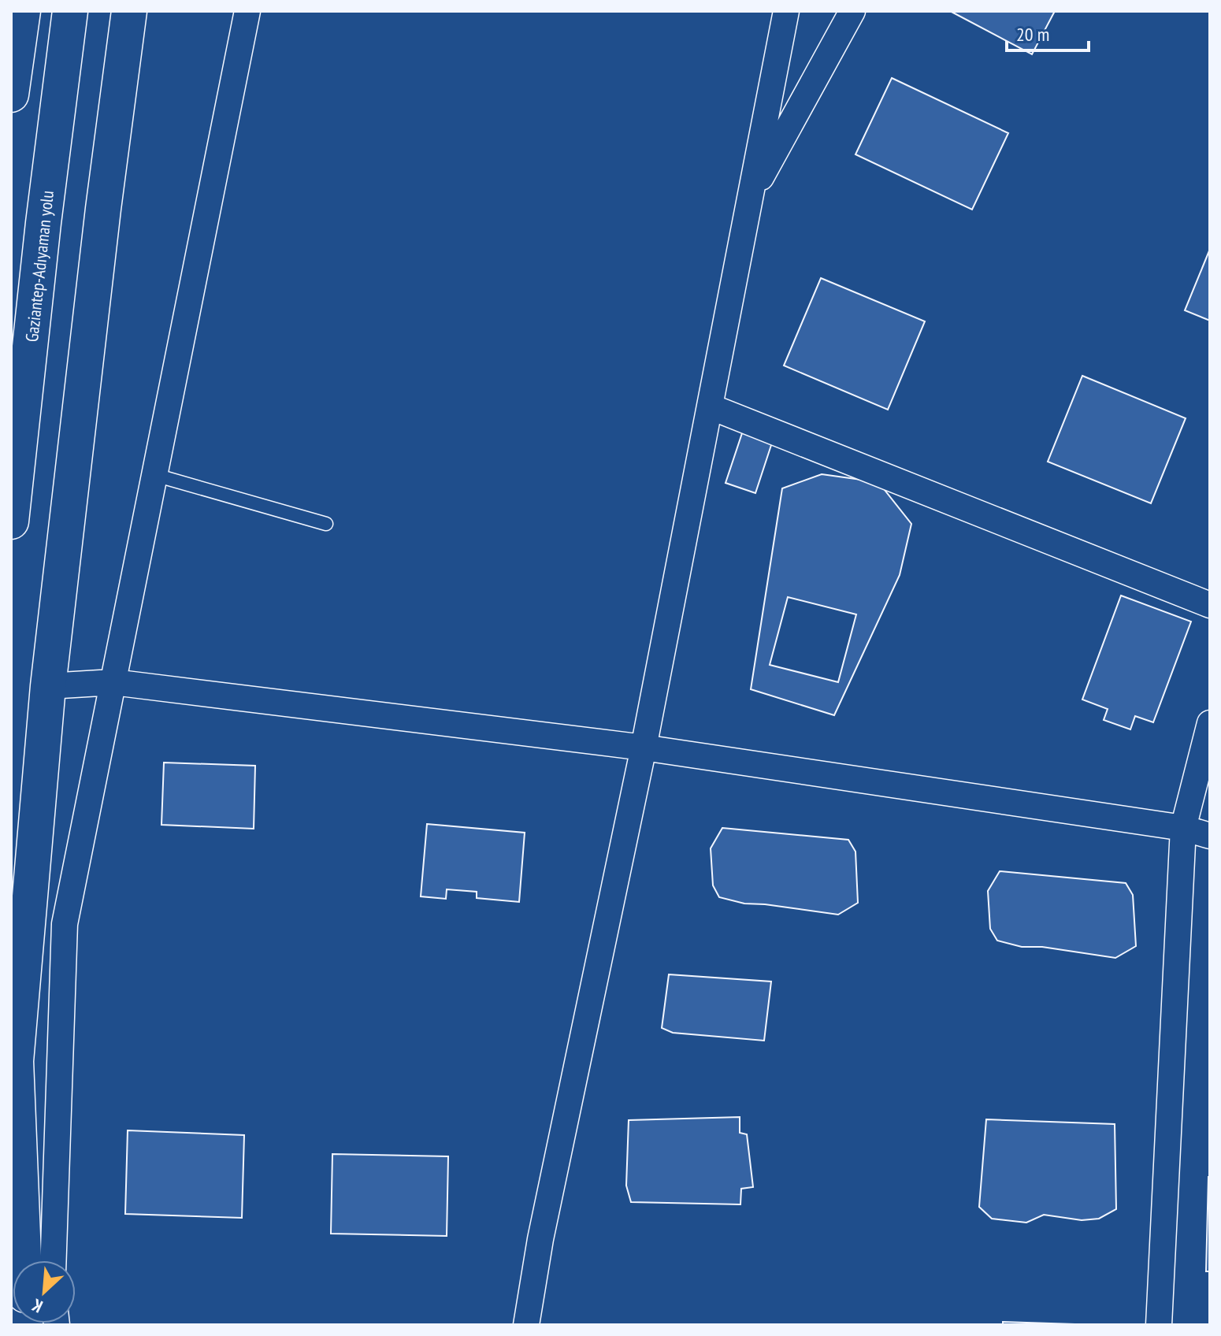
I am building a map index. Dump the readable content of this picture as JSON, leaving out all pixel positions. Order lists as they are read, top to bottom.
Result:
{
  "streets": {
    "highway": ["Gaziantep-Adıyaman yolu"]
  },
  "scale_bar": "20 m",
  "north": "bottom left"
}
